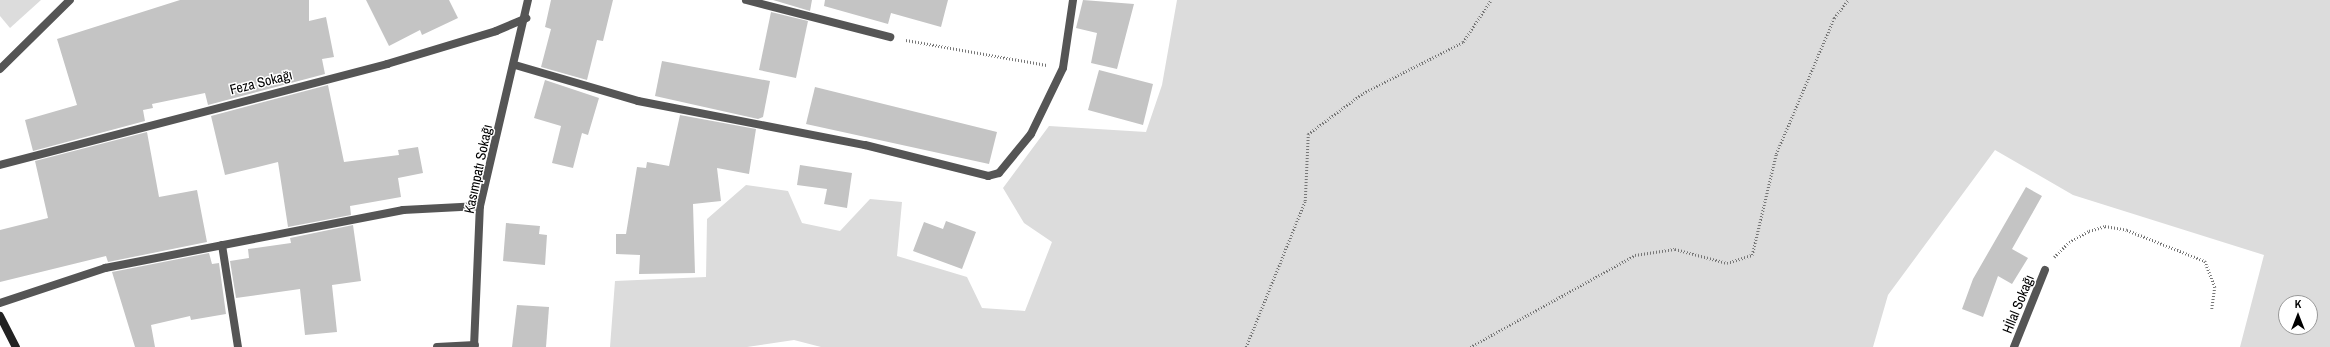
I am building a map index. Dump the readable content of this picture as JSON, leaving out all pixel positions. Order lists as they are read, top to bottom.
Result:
{
  "streets": {
    "street": ["Feza Sokağı", "Kasımpatı Sokağı", "Hİlal Sokağı"]
  },
  "crossings": [
    ["Feza Sokağı", "Kasımpatı Sokağı"]
  ],
  "north": "top"
}
